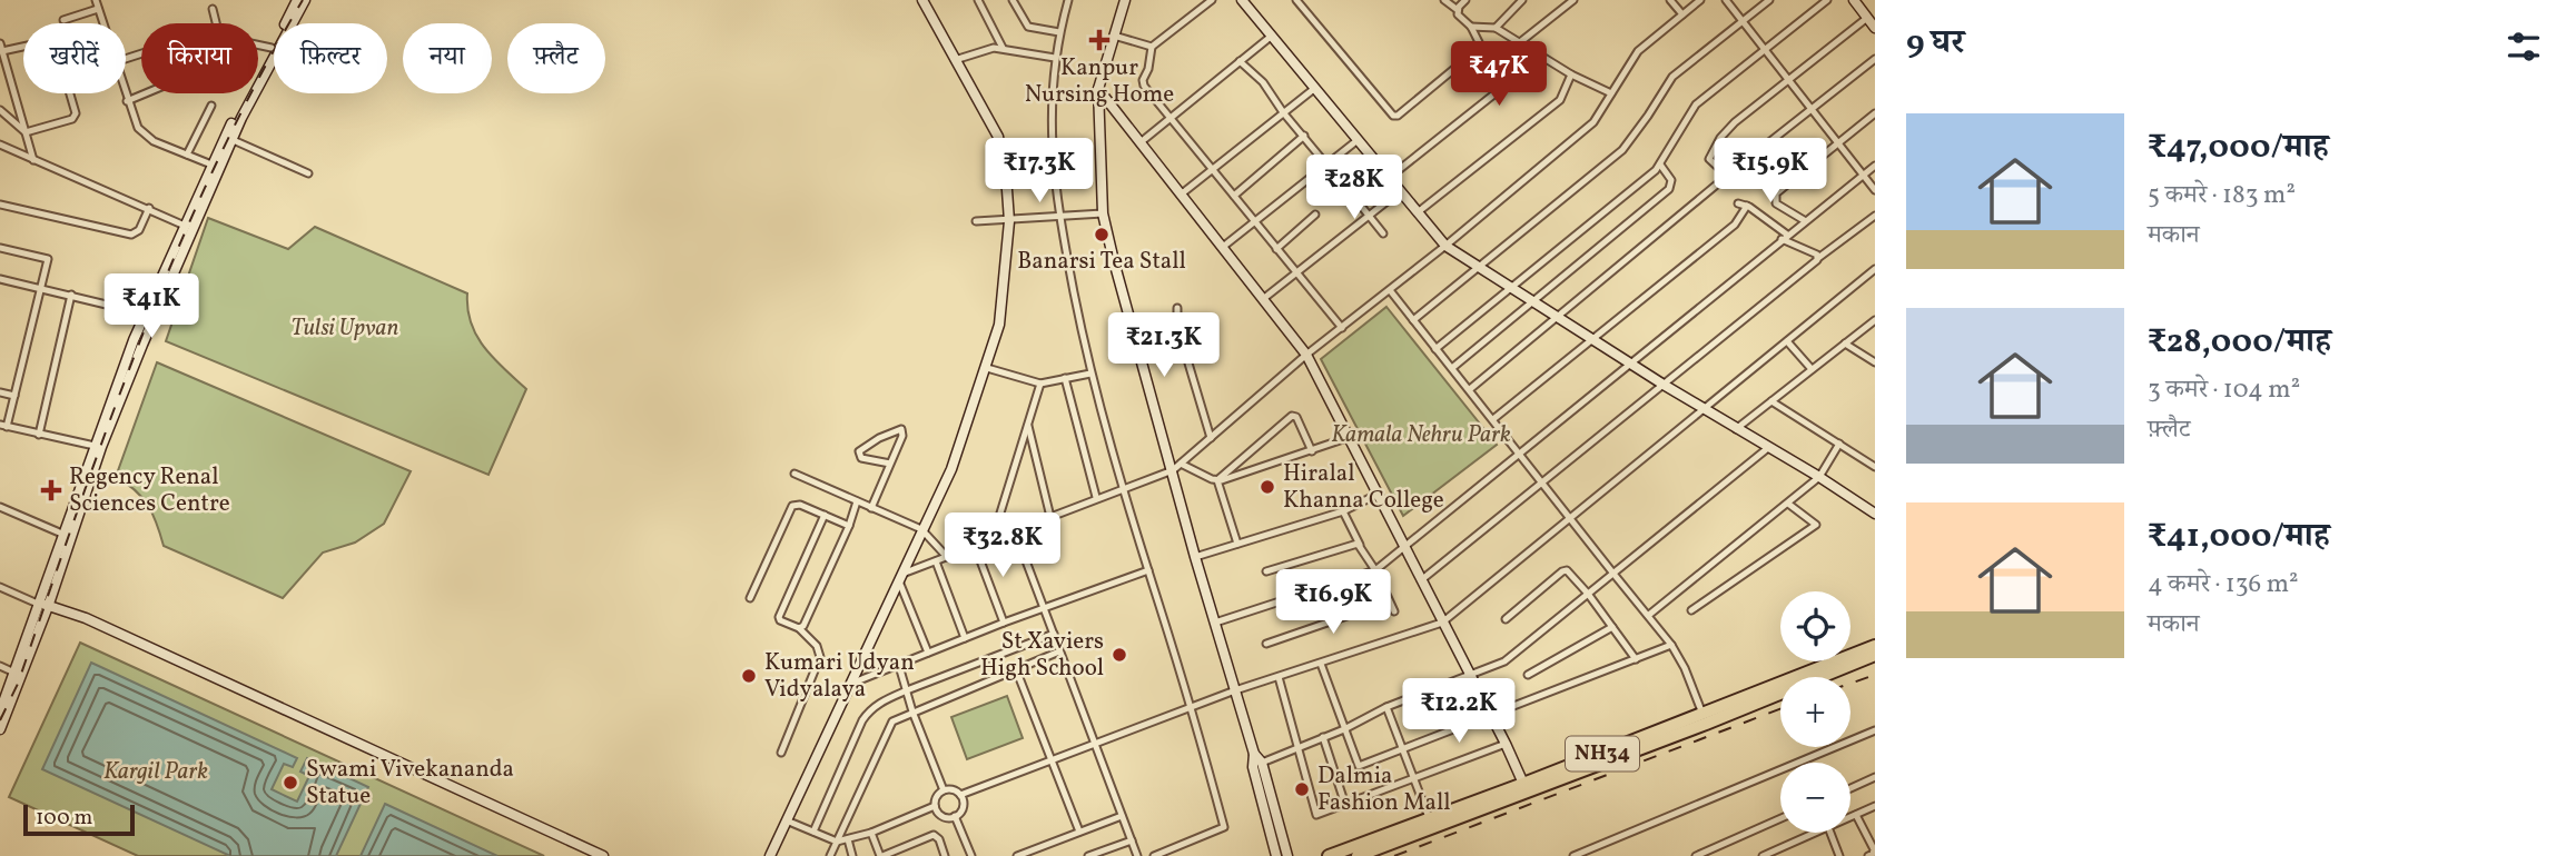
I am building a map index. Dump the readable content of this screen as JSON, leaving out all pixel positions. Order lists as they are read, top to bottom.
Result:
{
  "streets": {
    "highway": ["NH34"]
  },
  "parks": ["Tulsi Upvan", "Kamala Nehru Park", "Kargil Park"],
  "places": {
    "health": ["Kanpur Nursing Home", "Regency Renal Sciences Centre"],
    "other": [
      "Banarsi Tea Stall",
      "Hiralal Khanna College",
      "St Xaviers High School",
      "Kumari Udyan Vidyalaya",
      "Swami Vivekananda Statue",
      "Dalmia Fashion Mall"
    ]
  },
  "scale_bar": "100 m",
  "page": {
    "heading": "9 घर",
    "chip": [
      "खरीदें",
      "किराया",
      "फ़िल्टर",
      "नया",
      "फ़्लैट"
    ],
    "price": [
      "₹47K",
      "₹17.3K",
      "₹15.9K",
      "₹28K",
      "₹41K",
      "₹21.3K",
      "₹32.8K",
      "₹16.9K",
      "₹12.2K"
    ],
    "list": [
      {
        "name": "₹47,000/माह",
        "note": "5 कमरे · 183 m² · मकान"
      },
      {
        "name": "₹28,000/माह",
        "note": "3 कमरे · 104 m² · फ़्लैट"
      },
      {
        "name": "₹41,000/माह",
        "note": "4 कमरे · 136 m² · मकान"
      }
    ],
    "map_buttons": ["+", "−"],
    "scale": "100 m"
  }
}
